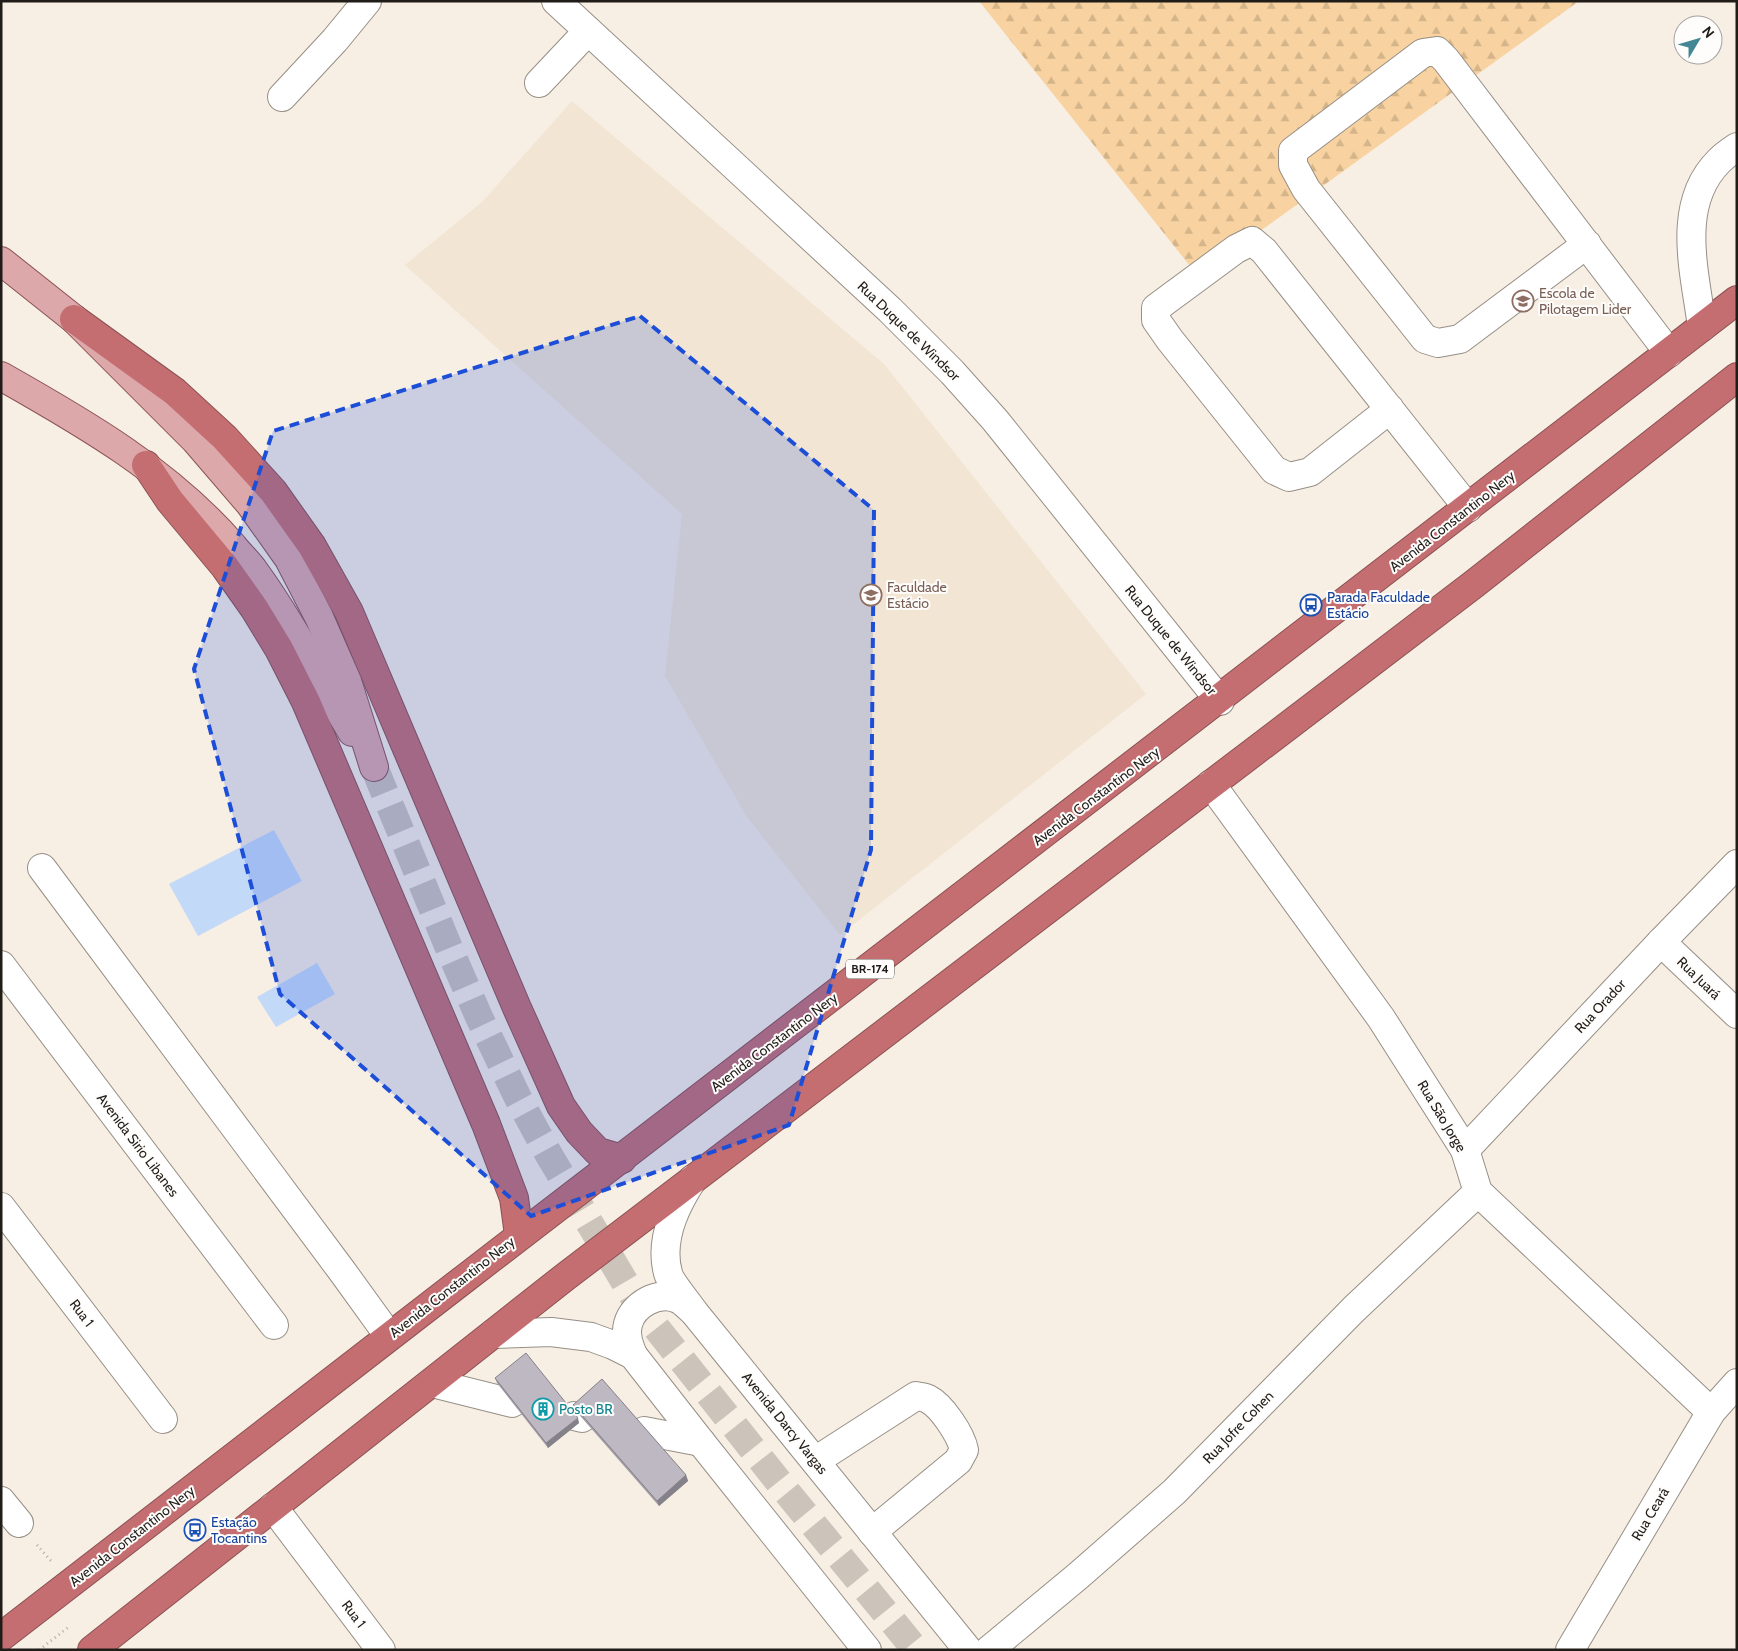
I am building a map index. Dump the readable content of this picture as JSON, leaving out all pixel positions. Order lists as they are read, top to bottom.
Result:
{
  "streets": {
    "highway": ["Avenida Constantino Nery", "BR-174"],
    "street": [
      "Rua Duque de Windsor",
      "Rua Juará",
      "Rua Orador",
      "Rua São Jorge",
      "Avenida Sirio Libanes",
      "Rua 1",
      "Avenida Darcy Vargas",
      "Rua Jofre Cohen",
      "Rua Ceará"
    ]
  },
  "crossings": [
    ["Rua Duque de Windsor", "Avenida Constantino Nery"],
    ["Rua Juará", "Rua Orador"],
    ["Rua Orador", "Rua São Jorge"],
    ["Rua São Jorge", "Rua Jofre Cohen"],
    ["Rua São Jorge", "Rua Ceará"]
  ],
  "places": {
    "school or university": ["Escola de Pilotagem Lider", "Faculdade Estácio"],
    "bus stop": ["Parada Faculdade Estácio", "Estação Tocantins"],
    "building": ["Posto BR"]
  },
  "north": "top right"
}
